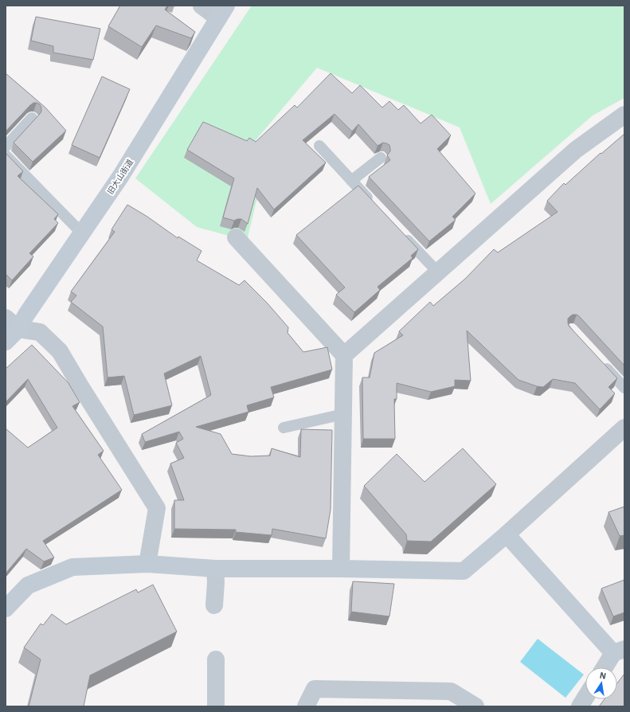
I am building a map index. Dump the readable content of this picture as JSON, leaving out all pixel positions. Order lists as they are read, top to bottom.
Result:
{
  "streets": {
    "street": ["旧大山街道"]
  },
  "north": "top"
}
